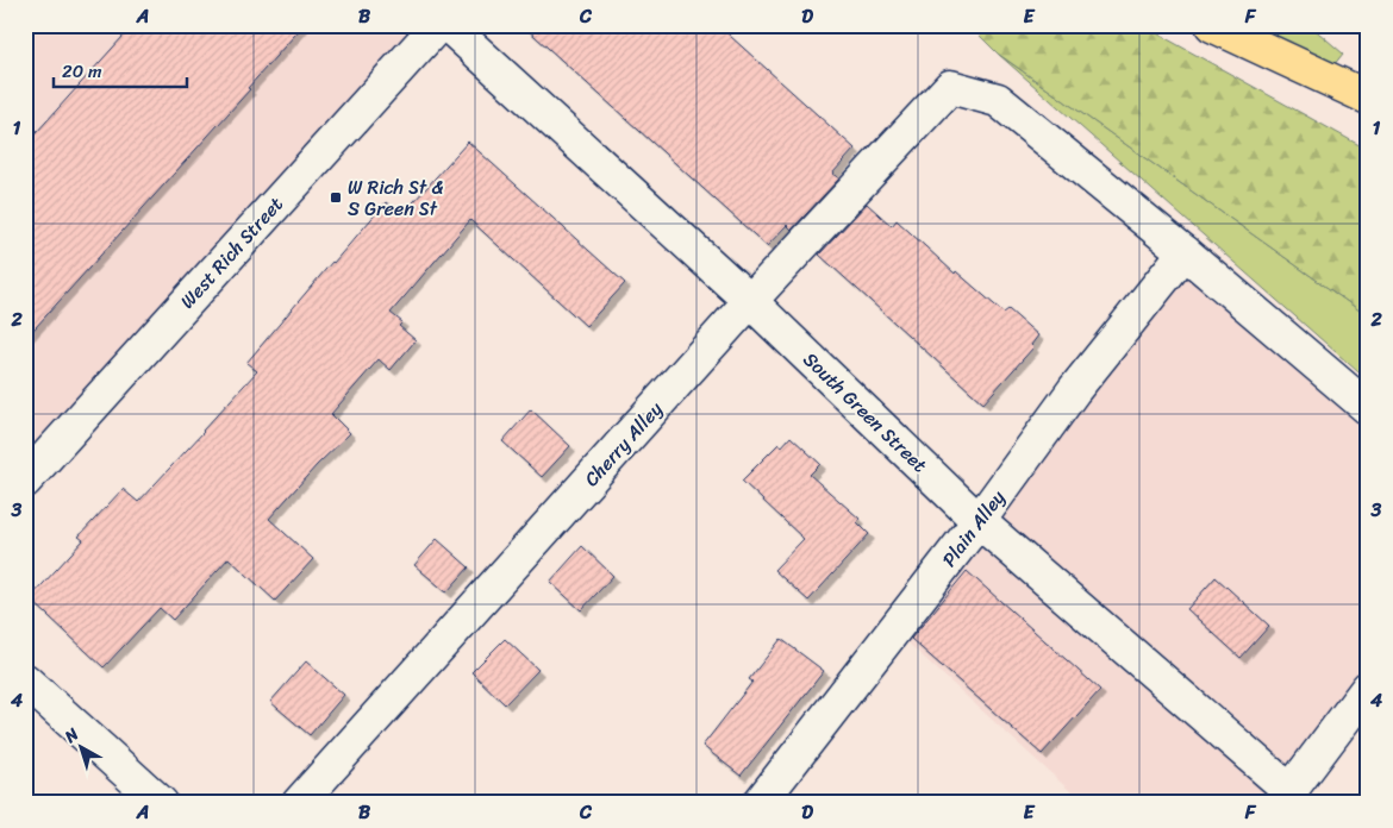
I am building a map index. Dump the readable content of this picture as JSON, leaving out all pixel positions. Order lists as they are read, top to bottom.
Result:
{
  "streets": {
    "street": [
      "West Rich Street",
      "South Green Street",
      "Cherry Alley",
      "Plain Alley"
    ]
  },
  "crossings": [
    ["West Rich Street", "South Green Street"],
    ["South Green Street", "Cherry Alley"],
    ["South Green Street", "Plain Alley"],
    ["Cherry Alley", "Plain Alley"]
  ],
  "places": {
    "transit": ["W Rich St & S Green St"]
  },
  "scale_bar": "20 m",
  "north": "top left",
  "grid": {
    "columns": [
      "A",
      "B",
      "C",
      "D",
      "E",
      "F"
    ],
    "rows": [
      "1",
      "2",
      "3",
      "4"
    ]
  }
}
